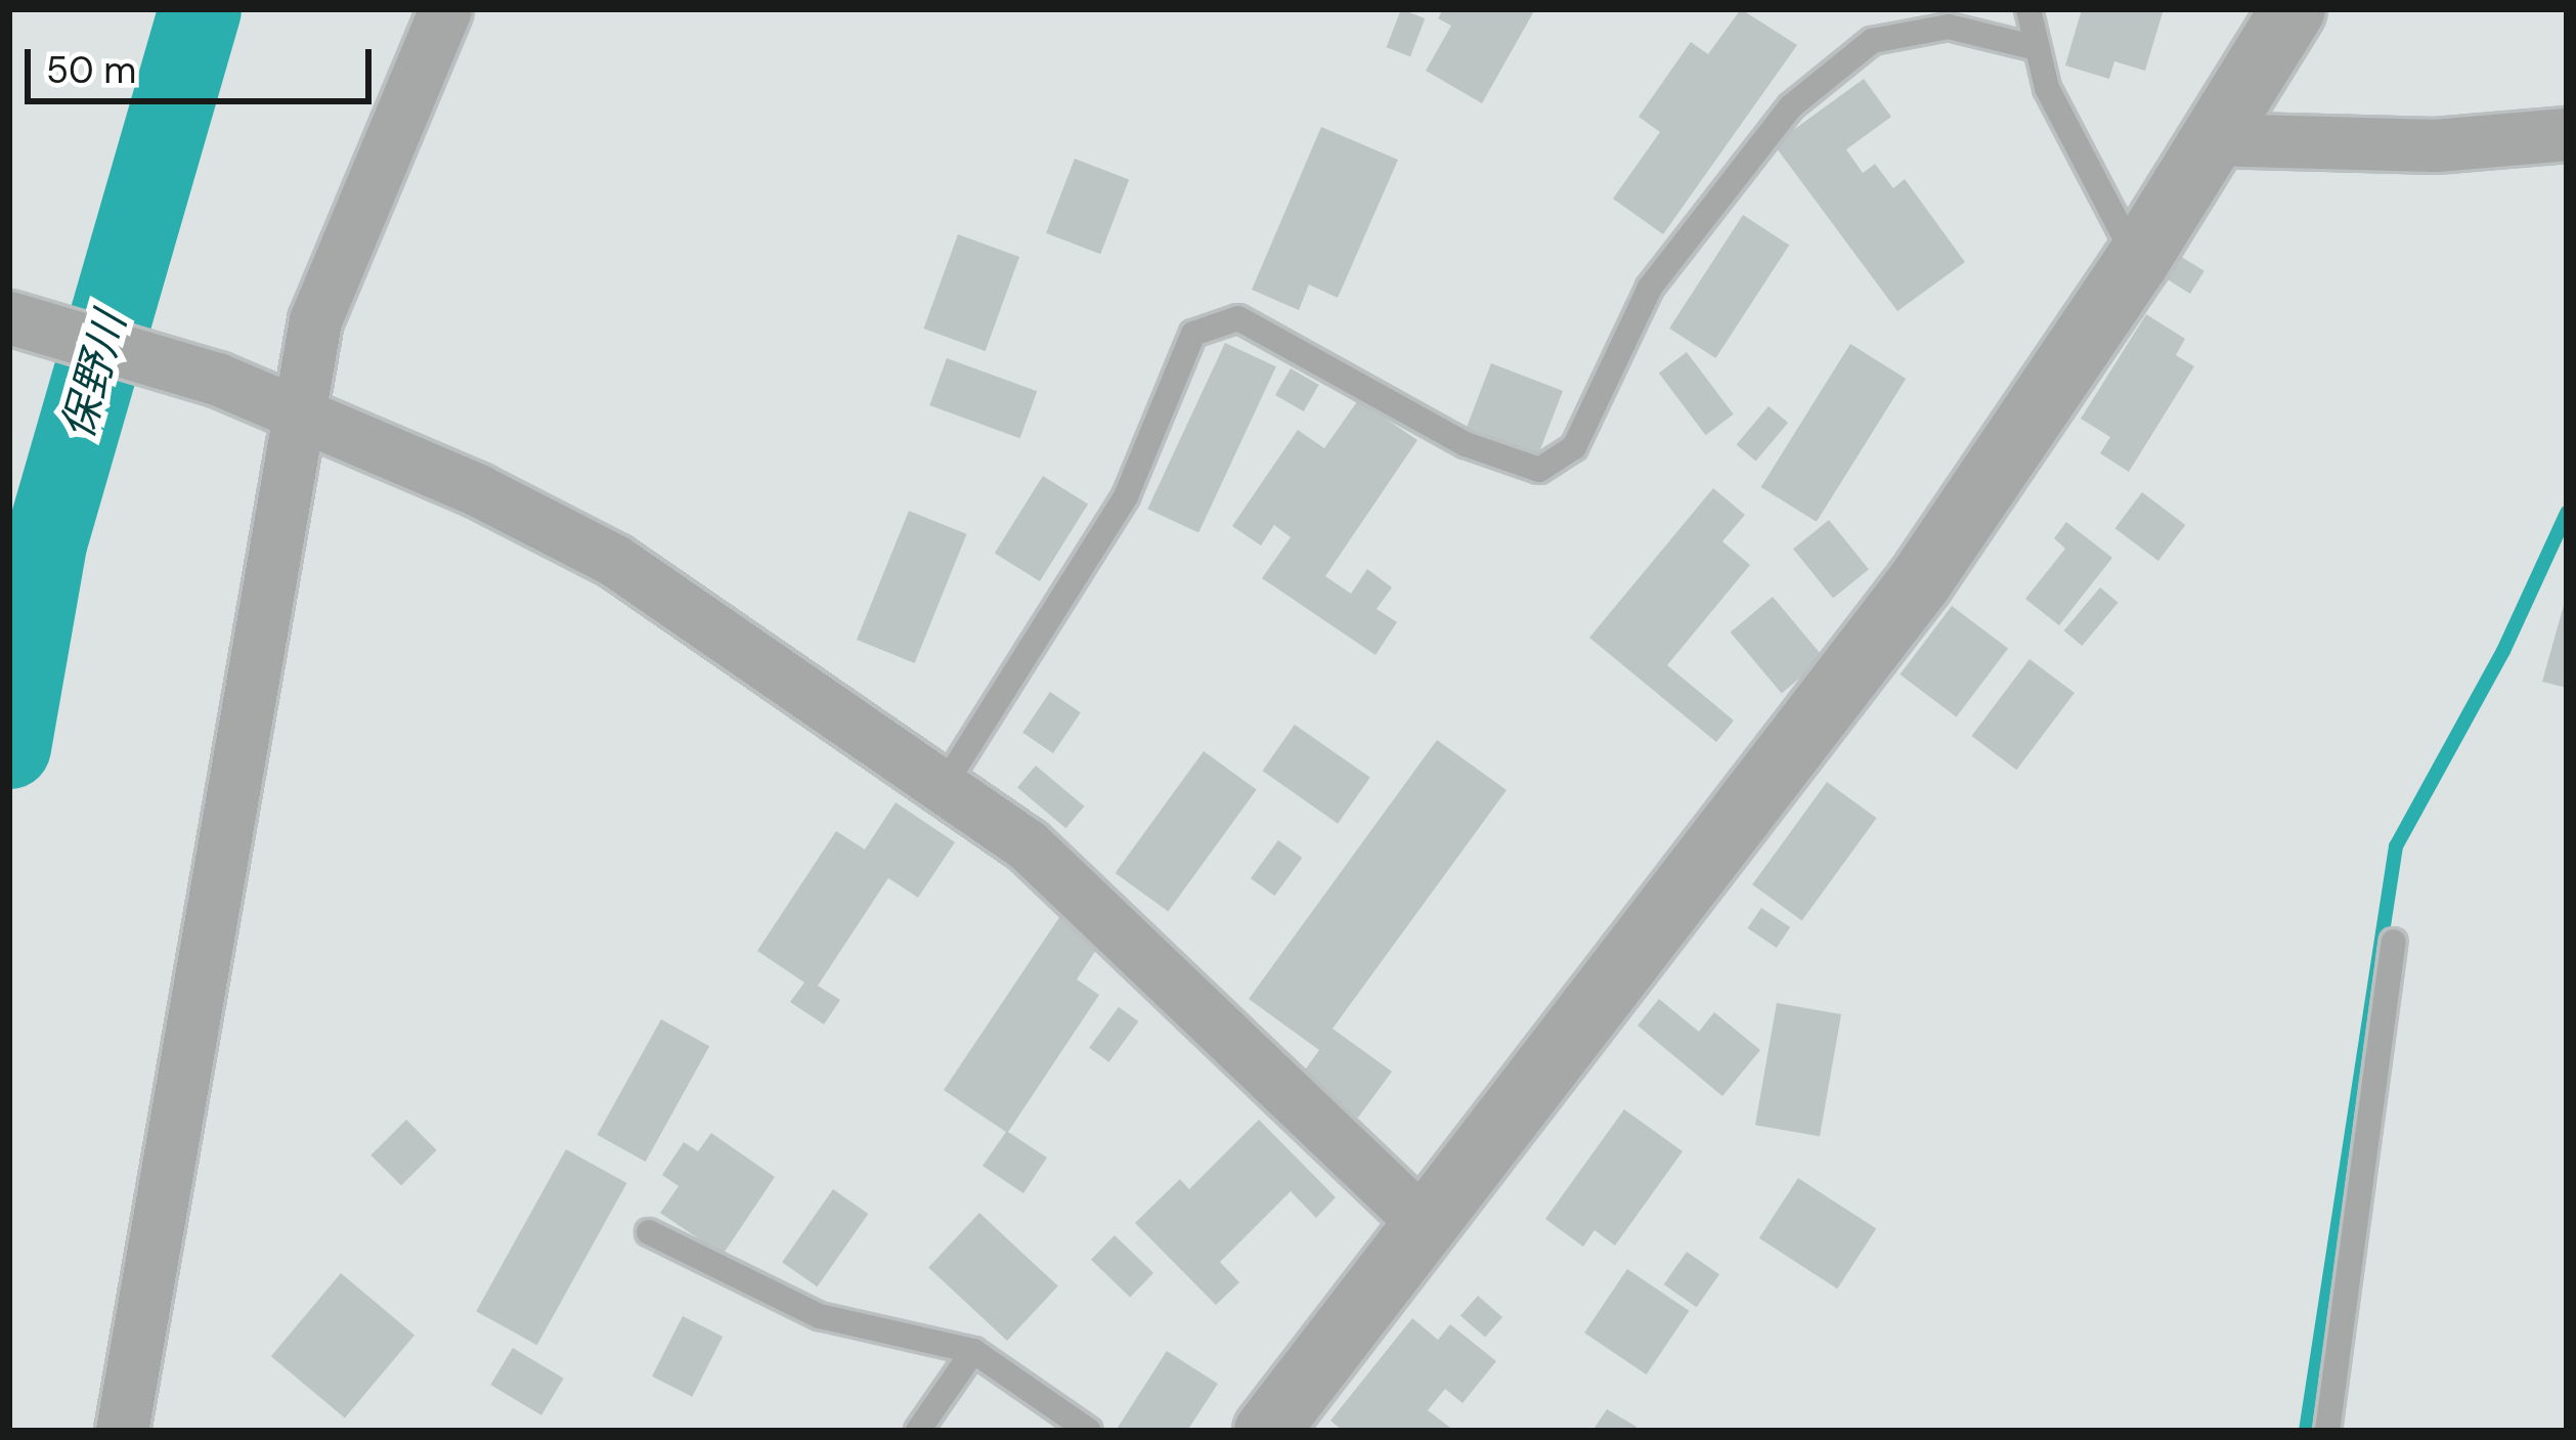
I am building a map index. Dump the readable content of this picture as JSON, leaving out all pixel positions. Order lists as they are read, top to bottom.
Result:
{
  "water": ["保野川"],
  "scale_bar": "50 m"
}
